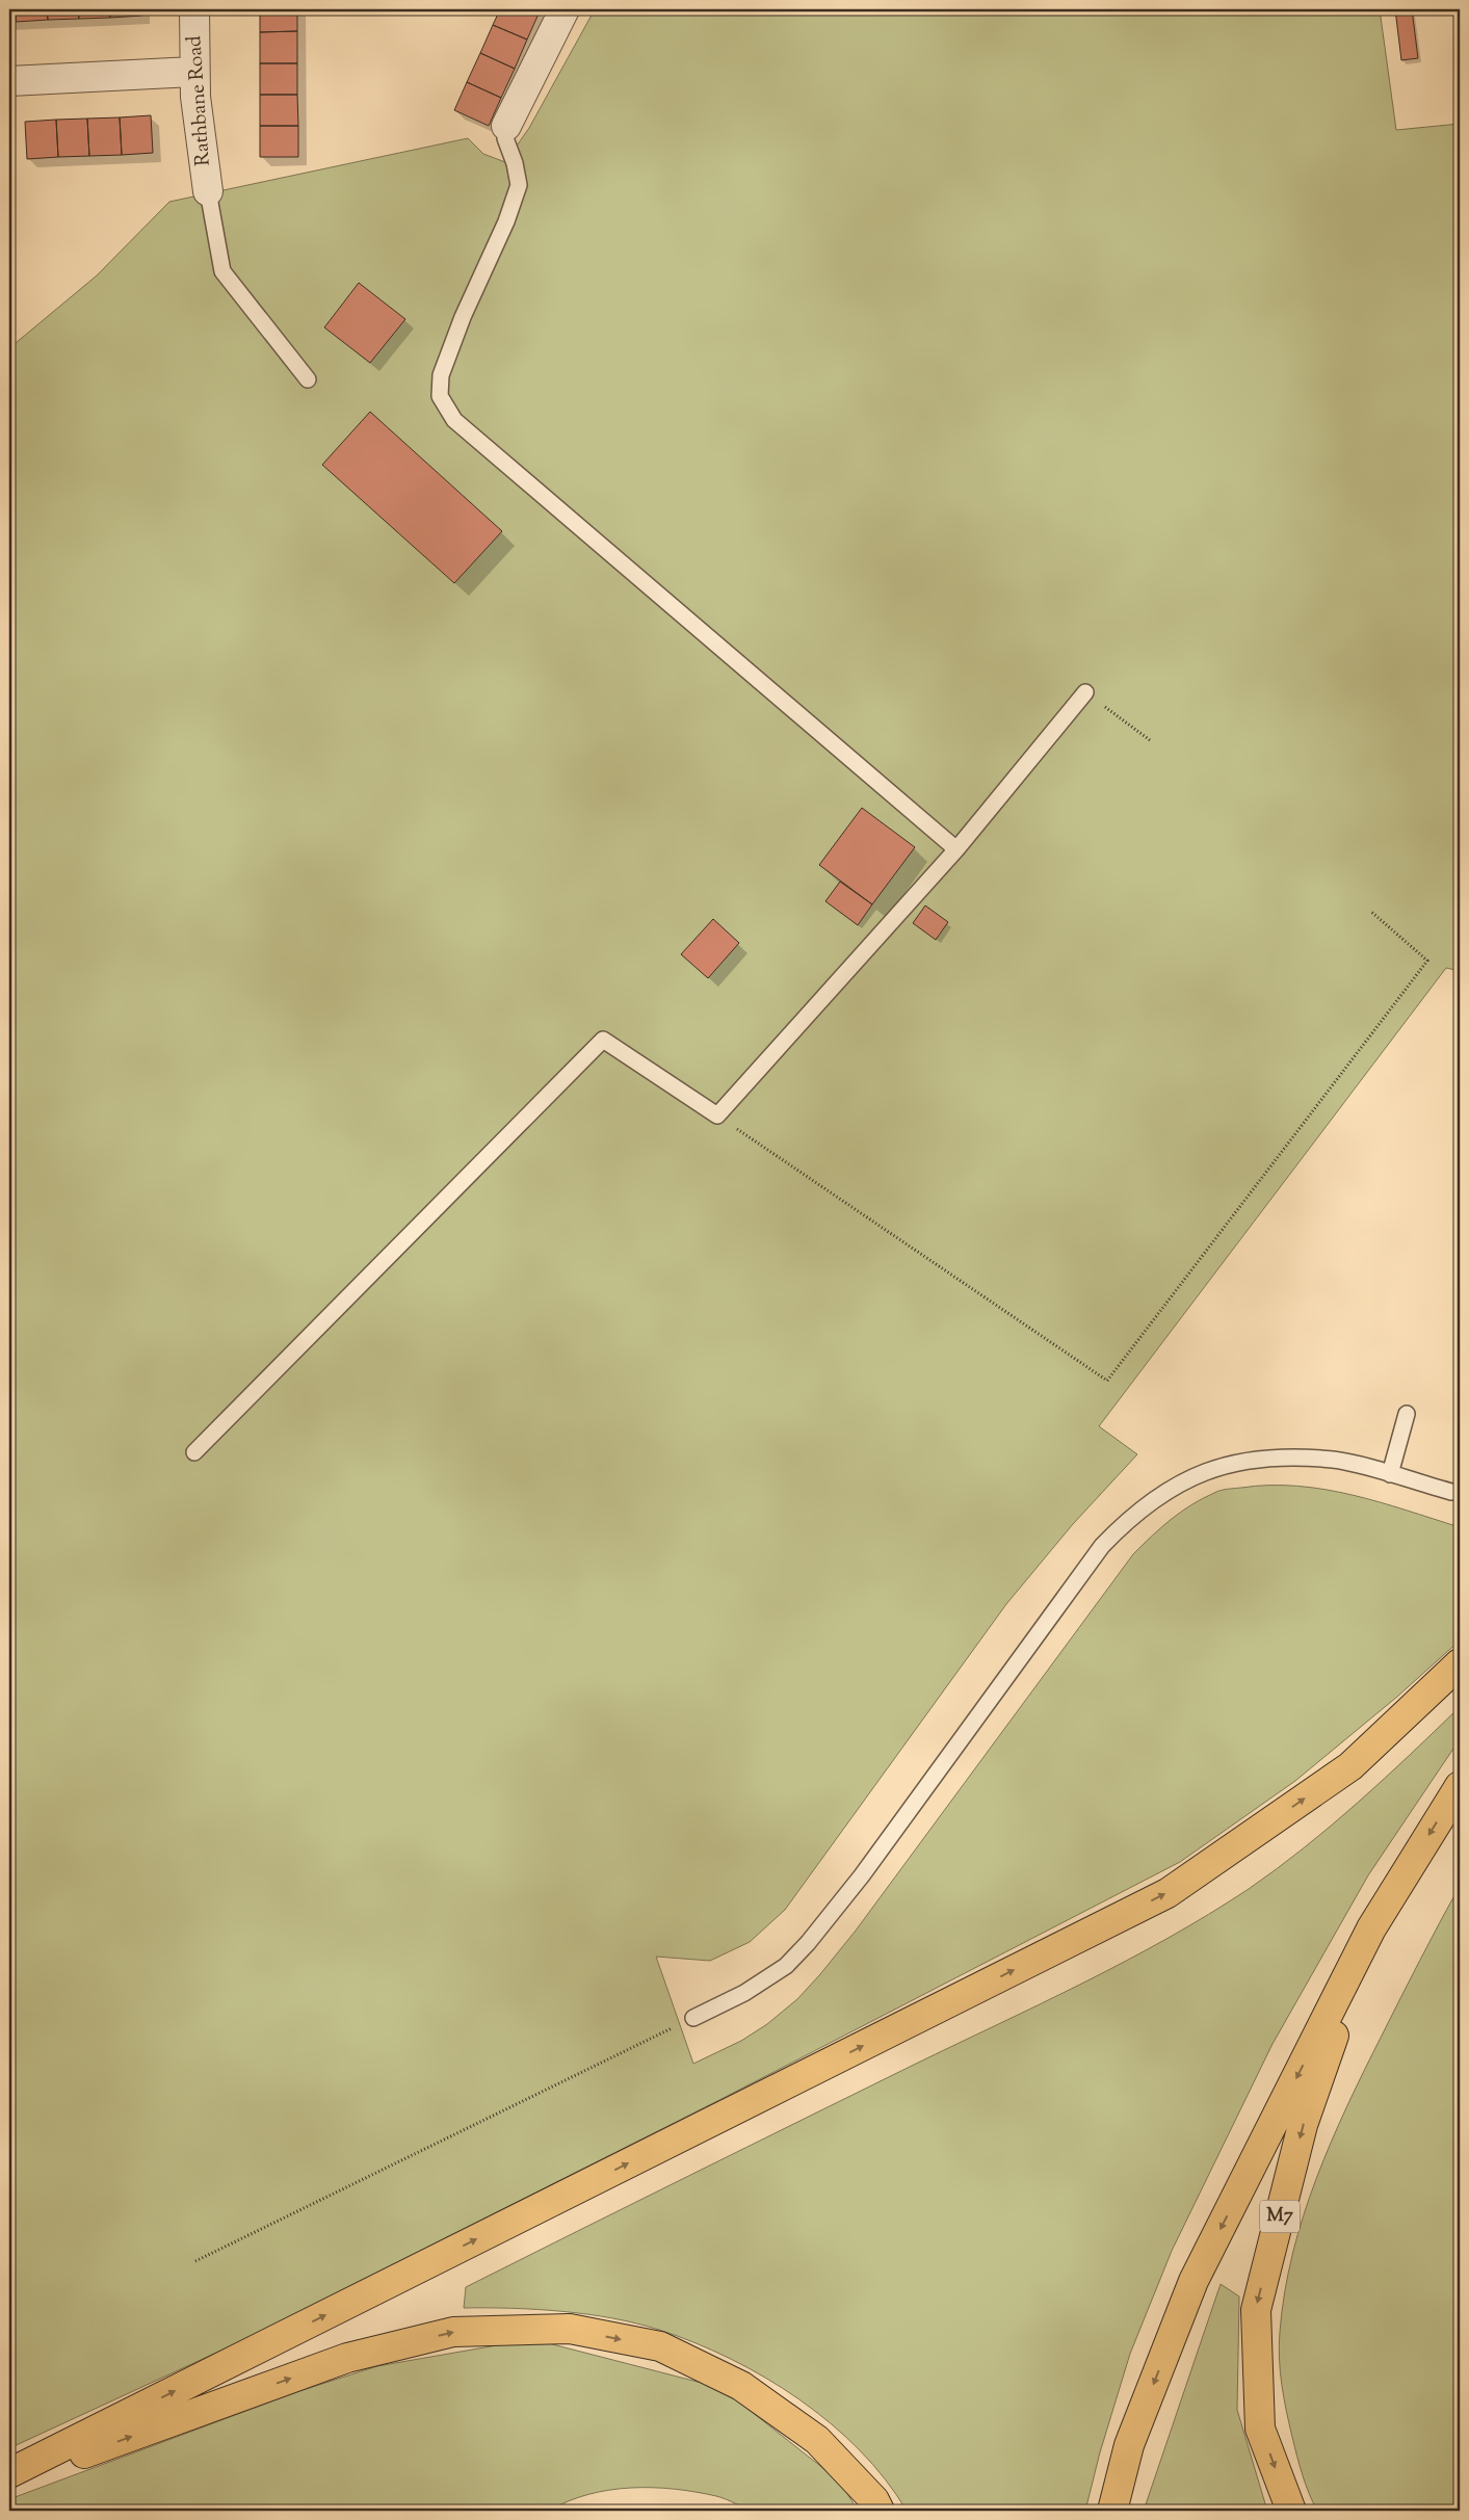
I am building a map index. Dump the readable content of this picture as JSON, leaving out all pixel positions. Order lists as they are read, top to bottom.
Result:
{
  "streets": {
    "highway": ["M7"],
    "street": ["Rathbane Road"]
  }
}
